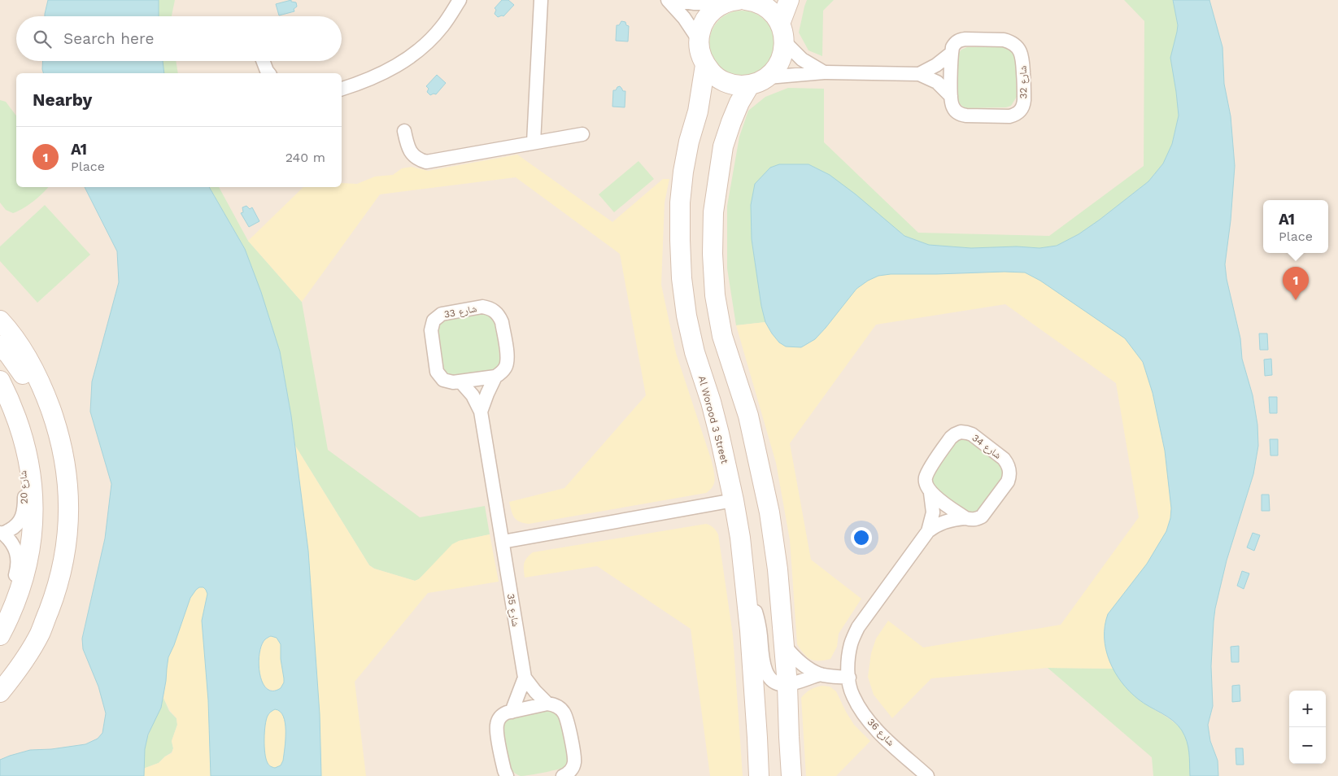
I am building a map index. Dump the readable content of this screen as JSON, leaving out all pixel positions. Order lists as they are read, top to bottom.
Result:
{
  "streets": {
    "street": [
      "شارع 32",
      "شارع 33",
      "Al Worood 3 Street",
      "شارع 34",
      "شارع 20",
      "شارع 35",
      "شارع 36"
    ]
  },
  "crossings": [
    ["شارع 33", "شارع 35"],
    ["شارع 34", "شارع 36"]
  ],
  "page": {
    "search": "Search here",
    "heading": "Nearby",
    "list": [
      {
        "mark": "1",
        "name": "A1",
        "note": "Place",
        "value": "240 m"
      }
    ],
    "popup": ["A1", "Place"],
    "pins": "1",
    "map_buttons": ["+", "−"]
  }
}
